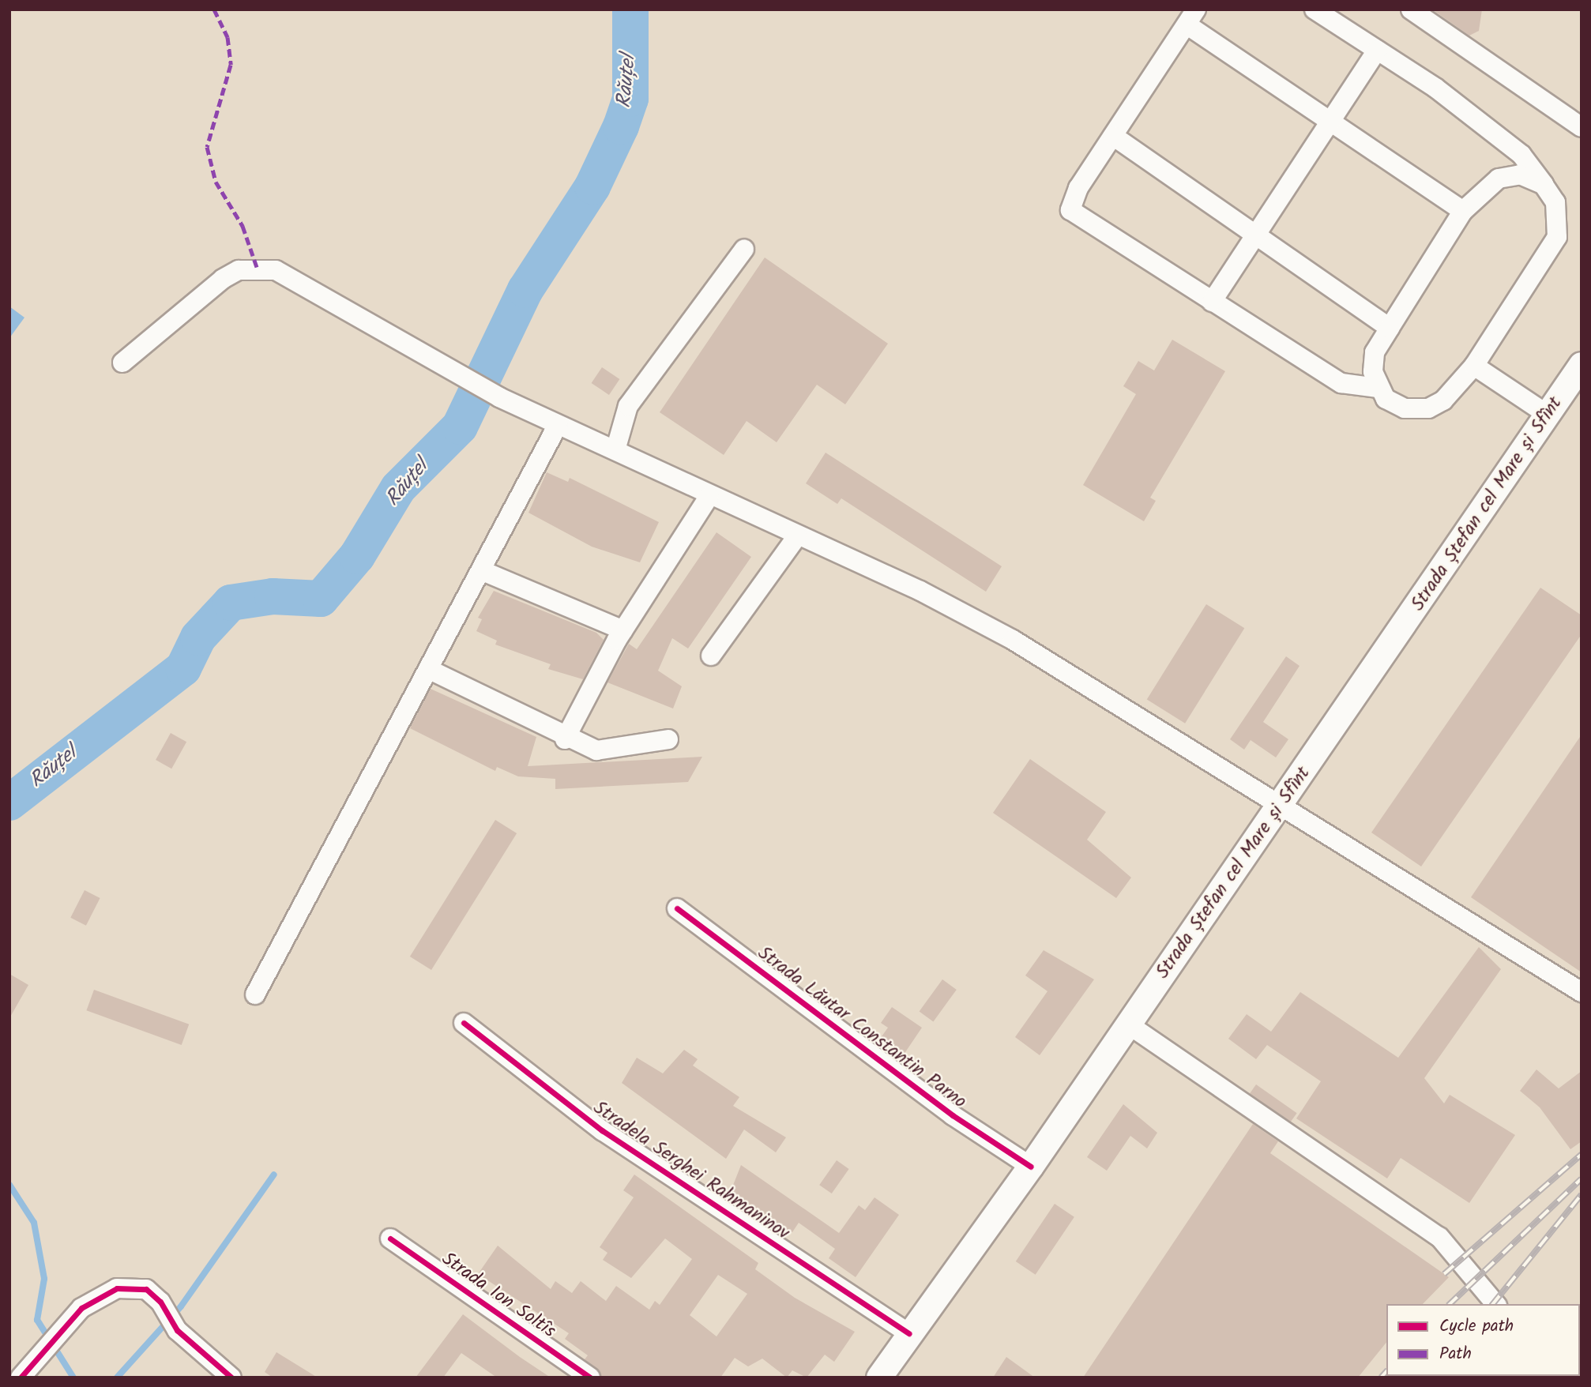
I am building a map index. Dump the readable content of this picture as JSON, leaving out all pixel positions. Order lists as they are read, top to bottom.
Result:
{
  "streets": {
    "main road": ["Strada Ștefan cel Mare și Sfînt"],
    "street": ["Strada Lăutar Constantin Parno", "Stradela Serghei Rahmaninov", "Strada Ion Soltîs"]
  },
  "crossings": [
    ["Strada Ștefan cel Mare și Sfînt", "Strada Lăutar Constantin Parno"],
    ["Strada Ștefan cel Mare și Sfînt", "Stradela Serghei Rahmaninov"]
  ],
  "water": ["Răuțel"],
  "legend": ["Cycle path", "Path"]
}
